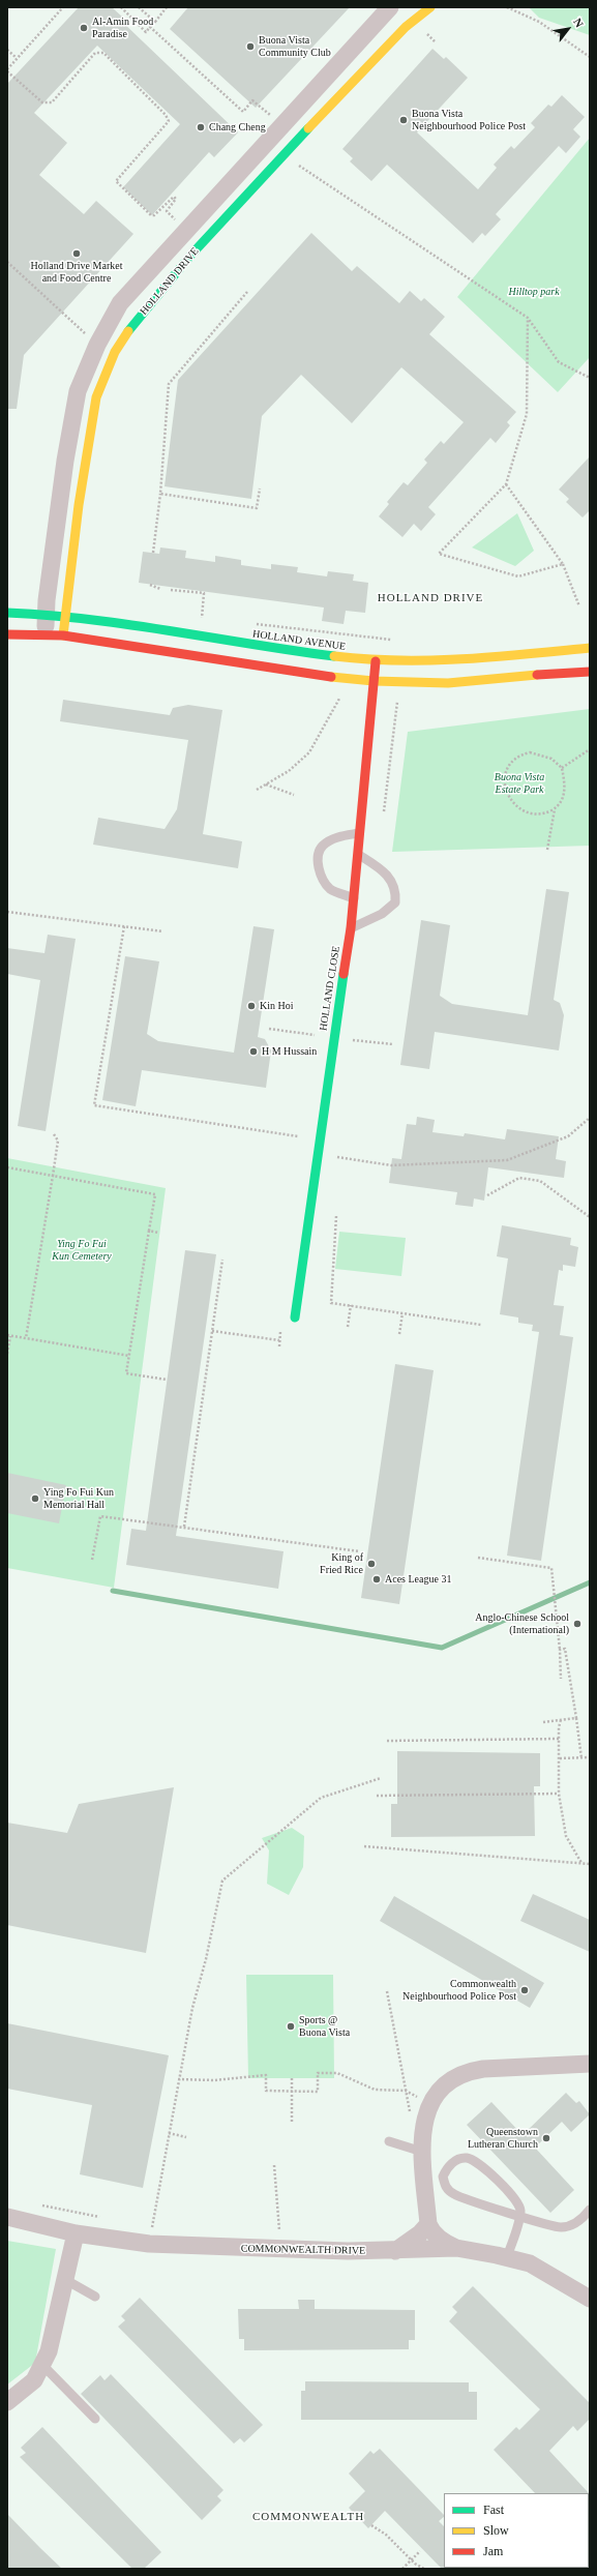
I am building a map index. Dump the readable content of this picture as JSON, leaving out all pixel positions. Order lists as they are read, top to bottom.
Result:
{
  "streets": {
    "street": [
      "HOLLAND DRIVE",
      "HOLLAND AVENUE",
      "HOLLAND CLOSE",
      "COMMONWEALTH DRIVE"
    ]
  },
  "crossings": [
    ["HOLLAND DRIVE", "HOLLAND AVENUE"],
    ["HOLLAND AVENUE", "HOLLAND CLOSE"]
  ],
  "districts": ["HOLLAND DRIVE", "COMMONWEALTH"],
  "parks": ["Hilltop park", "Buona Vista Estate Park", "Ying Fo Fui Kun Cemetery"],
  "places": [
    "Al-Amin Food Paradise",
    "Buona Vista Community Club",
    "Buona Vista Neighbourhood Police Post",
    "Chang Cheng",
    "Holland Drive Market and Food Centre",
    "Kin Hoi",
    "H M Hussain",
    "Ying Fo Fui Kun Memorial Hall",
    "King of Fried Rice",
    "Aces League 31",
    "Anglo-Chinese School (International)",
    "Commonwealth Neighbourhood Police Post",
    "Sports @ Buona Vista",
    "Queenstown Lutheran Church"
  ],
  "legend": ["Fast", "Slow", "Jam"],
  "north": "top right"
}
